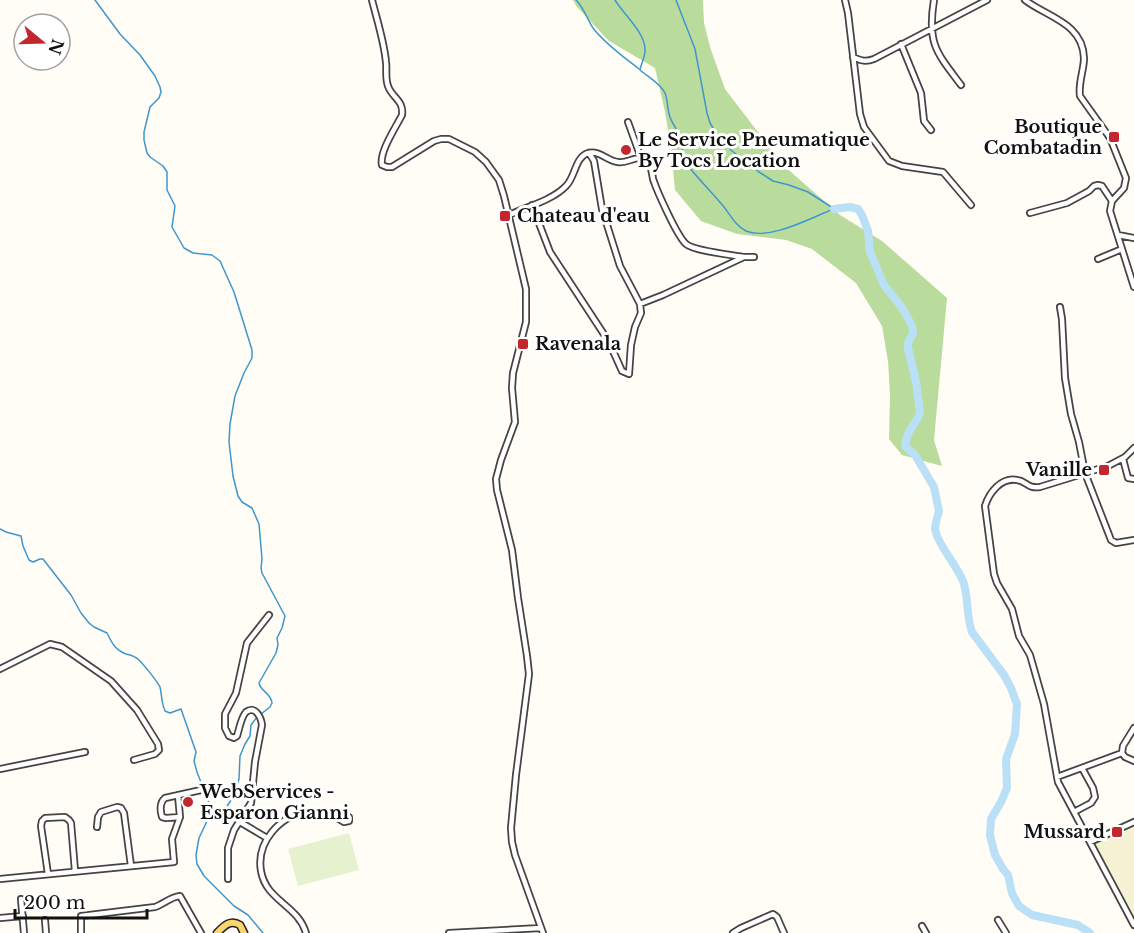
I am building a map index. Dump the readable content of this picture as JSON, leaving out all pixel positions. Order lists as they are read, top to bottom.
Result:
{
  "places": {
    "transit": [
      "Boutique Combatadin",
      "Chateau d'eau",
      "Ravenala",
      "Vanille",
      "Mussard"
    ],
    "other": ["Le Service Pneumatique By Tocs Location", "WebServices - Esparon Gianni"]
  },
  "scale_bar": "200 m",
  "north": "right"
}
